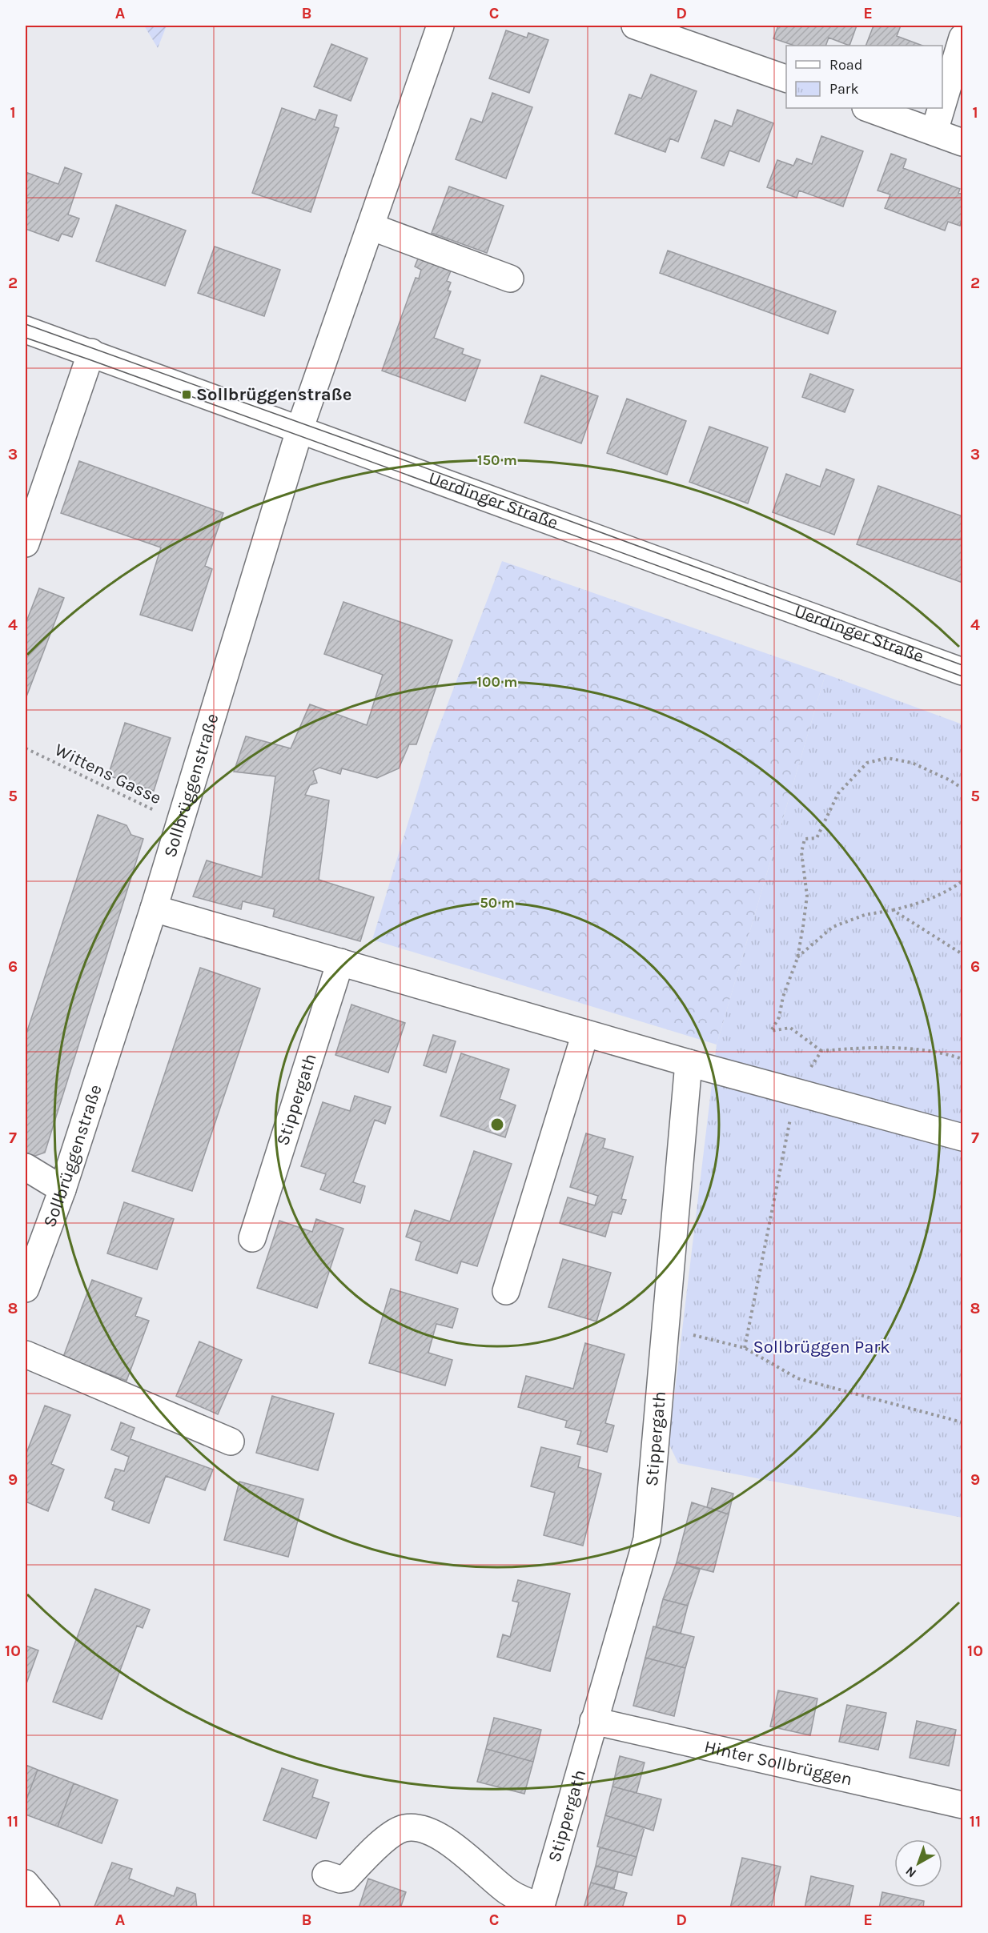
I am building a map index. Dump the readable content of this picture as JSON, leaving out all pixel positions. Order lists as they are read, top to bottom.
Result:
{
  "streets": {
    "street": [
      "Uerdinger Straße",
      "Sollbrüggenstraße",
      "Stippergath",
      "Hinter Sollbrüggen"
    ],
    "path": ["Wittens Gasse"]
  },
  "crossings": [
    ["Uerdinger Straße", "Sollbrüggenstraße"],
    ["Wittens Gasse", "Sollbrüggenstraße"],
    ["Stippergath", "Hinter Sollbrüggen"]
  ],
  "parks": ["Sollbrüggen Park"],
  "places": {
    "transit": ["Sollbrüggenstraße"]
  },
  "legend": ["Road", "Park"],
  "north": "bottom left",
  "grid": {
    "columns": [
      "A",
      "B",
      "C",
      "D",
      "E"
    ],
    "rows": [
      "1",
      "2",
      "3",
      "4",
      "5",
      "6",
      "7",
      "8",
      "9",
      "10",
      "11"
    ]
  },
  "rings": ["150 m", "100 m", "50 m"]
}
